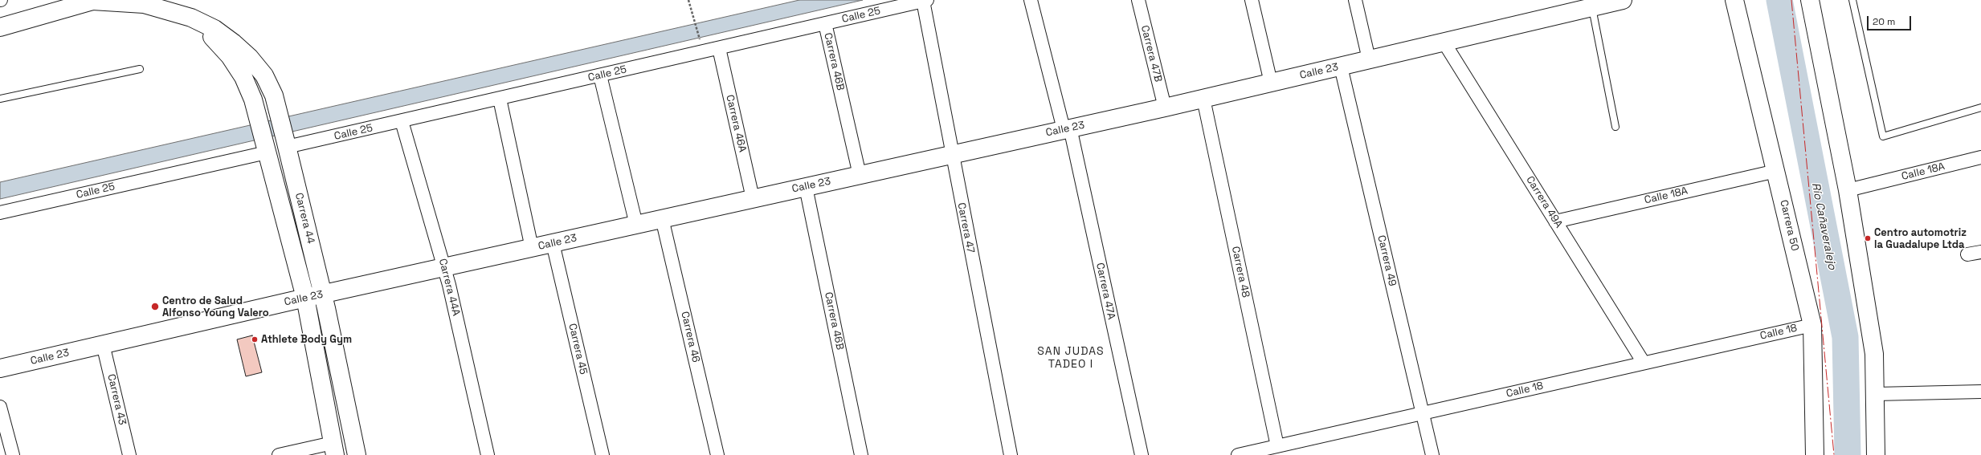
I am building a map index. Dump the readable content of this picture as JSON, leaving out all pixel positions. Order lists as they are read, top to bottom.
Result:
{
  "streets": {
    "main road": ["Calle 23", "Carrera 44", "Carrera 50"],
    "street": [
      "Calle 25",
      "Carrera 47B",
      "Carrera 46B",
      "Carrera 46A",
      "Calle 18A",
      "Carrera 49A",
      "Carrera 47",
      "Carrera 49",
      "Carrera 48",
      "Carrera 44A",
      "Carrera 47A",
      "Calle 18",
      "Carrera 46",
      "Carrera 45",
      "Carrera 43"
    ]
  },
  "crossings": [
    ["Calle 25", "Carrera 46B"],
    ["Calle 25", "Carrera 46A"],
    ["Calle 25", "Carrera 44"],
    ["Calle 25", "Carrera 47"],
    ["Calle 25", "Carrera 44A"],
    ["Carrera 47B", "Calle 23"],
    ["Carrera 46B", "Calle 23"],
    ["Calle 23", "Carrera 46A"],
    ["Calle 23", "Carrera 49A"],
    ["Calle 23", "Carrera 44"],
    ["Calle 23", "Carrera 47"],
    ["Calle 23", "Carrera 49"],
    ["Calle 23", "Carrera 48"],
    ["Calle 23", "Carrera 44A"],
    ["Calle 23", "Carrera 47A"],
    ["Calle 23", "Carrera 46"],
    ["Calle 23", "Carrera 45"],
    ["Calle 23", "Carrera 43"],
    ["Calle 18A", "Carrera 49A"],
    ["Calle 18A", "Carrera 50"],
    ["Carrera 49A", "Calle 18"],
    ["Carrera 50", "Calle 18"],
    ["Carrera 49", "Calle 18"],
    ["Carrera 48", "Calle 18"]
  ],
  "districts": ["SAN JUDAS TADEO I"],
  "water": ["Río Cañaveralejo"],
  "places": ["Centro automotriz la Guadalupe Ltda", "Centro de Salud Alfonso Young Valero", "Athlete Body Gym"],
  "scale_bar": "20 m"
}
